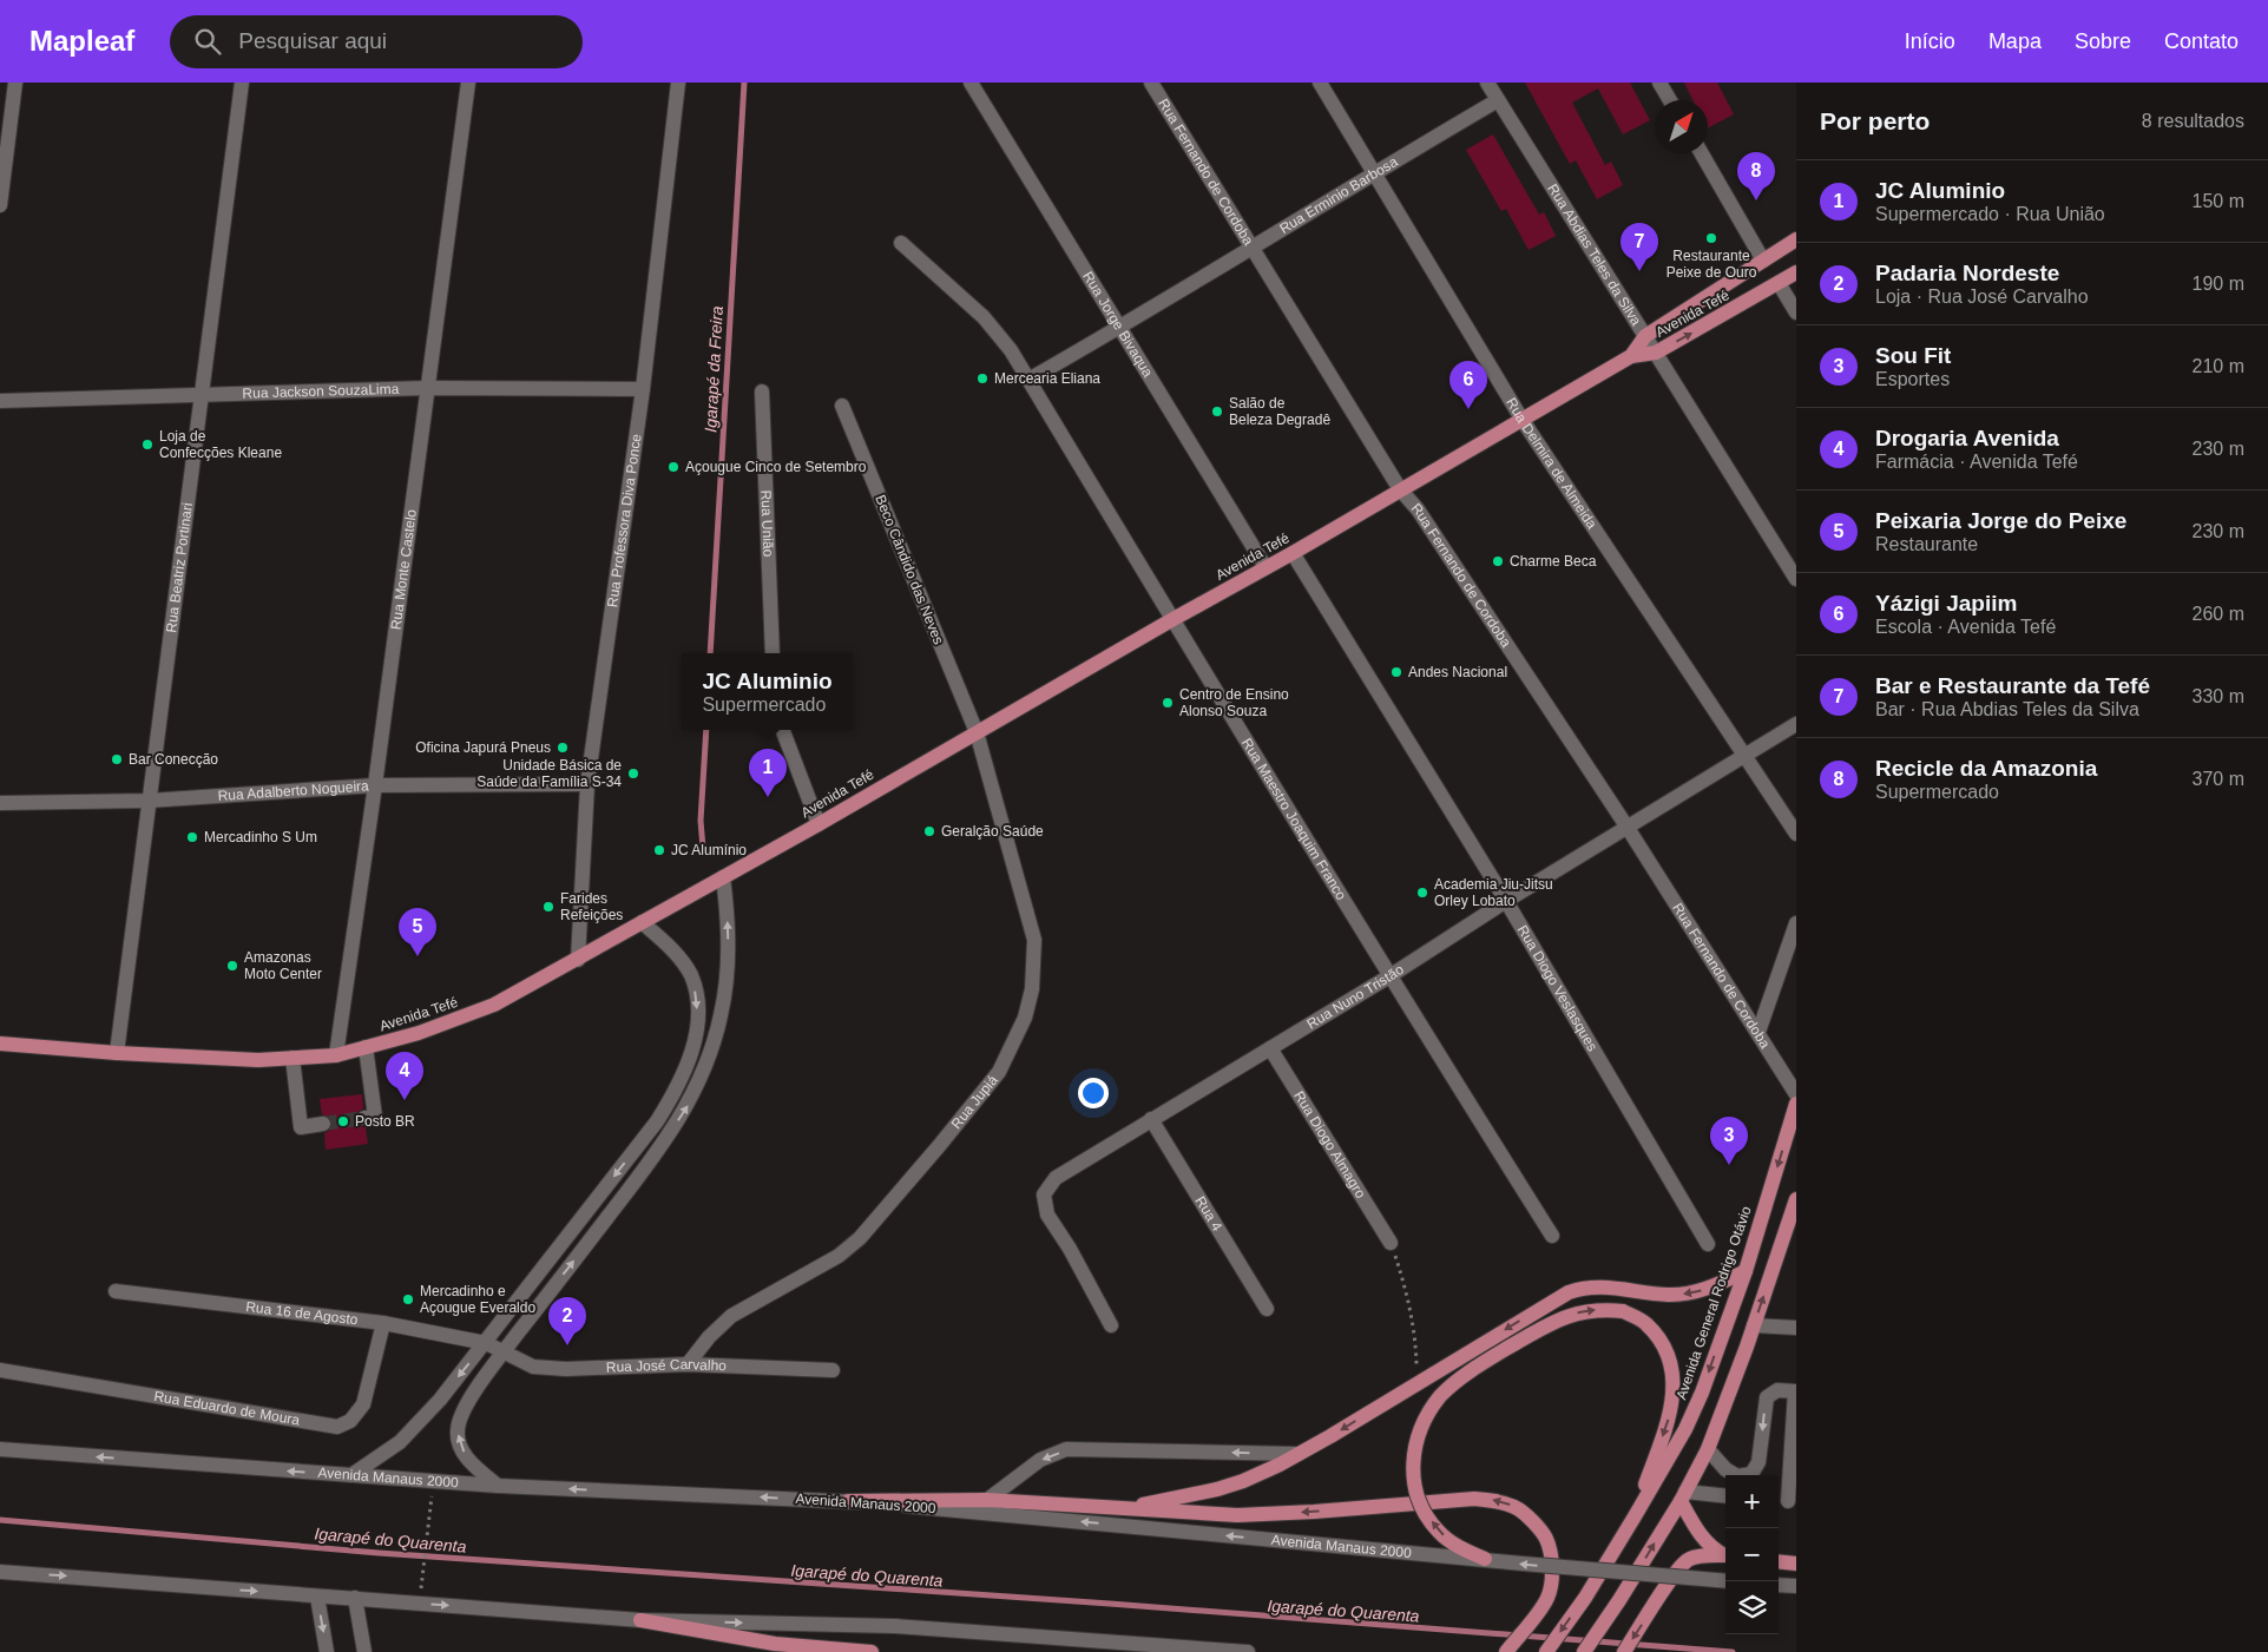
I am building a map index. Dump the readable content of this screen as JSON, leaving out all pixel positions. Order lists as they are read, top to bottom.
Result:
{
  "streets": {
    "main road": ["Avenida Tefé", "Avenida General Rodrigo Otávio"],
    "street": [
      "Rua Fernando de Cordoba",
      "Rua Erminio Barbosa",
      "Rua Abdias Teles da Silva",
      "Rua Jorge Bivaqua",
      "Rua Jackson SouzaLima",
      "Rua Delmira de Almeida",
      "Rua Professora Diva Ponce",
      "Rua União",
      "Rua Beatriz Portinari",
      "Rua Monte Castelo",
      "Beco Cândido das Neves",
      "Rua Adalberto Nogueira",
      "Rua Maestro Joaquim Franco",
      "Rua Diogo Veslasques",
      "Rua Nuno Tristão",
      "Rua Jupiá",
      "Rua Diogo Almagro",
      "Rua 4",
      "Rua 16 de Agosto",
      "Rua José Carvalho",
      "Rua Eduardo de Moura",
      "Avenida Manaus 2000"
    ]
  },
  "crossings": [
    ["Rua Fernando de Cordoba", "Rua Erminio Barbosa"],
    ["Rua Fernando de Cordoba", "Avenida Tefé"],
    ["Rua Fernando de Cordoba", "Rua Nuno Tristão"],
    ["Rua Erminio Barbosa", "Rua Abdias Teles da Silva"],
    ["Rua Erminio Barbosa", "Rua Jorge Bivaqua"],
    ["Rua Erminio Barbosa", "Rua Delmira de Almeida"],
    ["Rua Erminio Barbosa", "Rua Maestro Joaquim Franco"],
    ["Rua Abdias Teles da Silva", "Avenida Tefé"],
    ["Avenida Tefé", "Rua Jorge Bivaqua"],
    ["Avenida Tefé", "Rua Delmira de Almeida"],
    ["Avenida Tefé", "Rua Professora Diva Ponce"],
    ["Avenida Tefé", "Rua Beatriz Portinari"],
    ["Avenida Tefé", "Rua Monte Castelo"],
    ["Avenida Tefé", "Beco Cândido das Neves"],
    ["Avenida Tefé", "Rua Maestro Joaquim Franco"],
    ["Avenida Tefé", "Rua Diogo Veslasques"],
    ["Avenida Tefé", "Rua Jupiá"],
    ["Rua Jackson SouzaLima", "Rua Professora Diva Ponce"],
    ["Rua Jackson SouzaLima", "Rua Beatriz Portinari"],
    ["Rua Jackson SouzaLima", "Rua Monte Castelo"],
    ["Rua Delmira de Almeida", "Rua Nuno Tristão"],
    ["Rua Professora Diva Ponce", "Rua Adalberto Nogueira"],
    ["Rua Beatriz Portinari", "Rua Adalberto Nogueira"],
    ["Rua Monte Castelo", "Rua Adalberto Nogueira"],
    ["Beco Cândido das Neves", "Rua Jupiá"],
    ["Rua Maestro Joaquim Franco", "Rua Nuno Tristão"],
    ["Rua Diogo Veslasques", "Rua Nuno Tristão"],
    ["Rua Nuno Tristão", "Rua Diogo Almagro"],
    ["Rua Nuno Tristão", "Rua 4"],
    ["Rua Jupiá", "Rua José Carvalho"],
    ["Rua 16 de Agosto", "Rua José Carvalho"],
    ["Rua 16 de Agosto", "Rua Eduardo de Moura"]
  ],
  "water": ["Igarapé da Freira", "Igarapé do Quarenta"],
  "places": [
    "Restaurante Peixe de Ouro",
    "Mercearia Eliana",
    "Salão de Beleza Degradê",
    "Loja de Confecções Kleane",
    "Açougue Cinco de Setembro",
    "Charme Beca",
    "Andes Nacional",
    "Centro de Ensino Alonso Souza",
    "Oficina Japurá Pneus",
    "Bar Conecção",
    "Unidade Básica de Saúde da Família S-34",
    "Geralção Saúde",
    "Mercadinho S Um",
    "JC Alumínio",
    "Academia Jiu-Jitsu Orley Lobato",
    "Farides Refeições",
    "Amazonas Moto Center",
    "Posto BR",
    "Mercadinho e Açougue Everaldo"
  ],
  "north": "top right",
  "page": {
    "header": "Mapleaf",
    "search": "Pesquisar aqui",
    "nav": [
      "Início",
      "Mapa",
      "Sobre",
      "Contato"
    ],
    "heading": ["Por perto", "8 resultados"],
    "pins": [
      "8",
      "7",
      "6",
      "1",
      "5",
      "4",
      "3",
      "2"
    ],
    "list": [
      {
        "mark": "1",
        "name": "JC Aluminio",
        "note": "Supermercado · Rua União",
        "value": "150 m"
      },
      {
        "mark": "2",
        "name": "Padaria Nordeste",
        "note": "Loja · Rua José Carvalho",
        "value": "190 m"
      },
      {
        "mark": "3",
        "name": "Sou Fit",
        "note": "Esportes",
        "value": "210 m"
      },
      {
        "mark": "4",
        "name": "Drogaria Avenida",
        "note": "Farmácia · Avenida Tefé",
        "value": "230 m"
      },
      {
        "mark": "5",
        "name": "Peixaria Jorge do Peixe",
        "note": "Restaurante",
        "value": "230 m"
      },
      {
        "mark": "6",
        "name": "Yázigi Japiim",
        "note": "Escola · Avenida Tefé",
        "value": "260 m"
      },
      {
        "mark": "7",
        "name": "Bar e Restaurante da Tefé",
        "note": "Bar · Rua Abdias Teles da Silva",
        "value": "330 m"
      },
      {
        "mark": "8",
        "name": "Recicle da Amazonia",
        "note": "Supermercado",
        "value": "370 m"
      }
    ],
    "popup": ["JC Aluminio", "Supermercado"],
    "map_buttons": ["+", "−"]
  }
}
